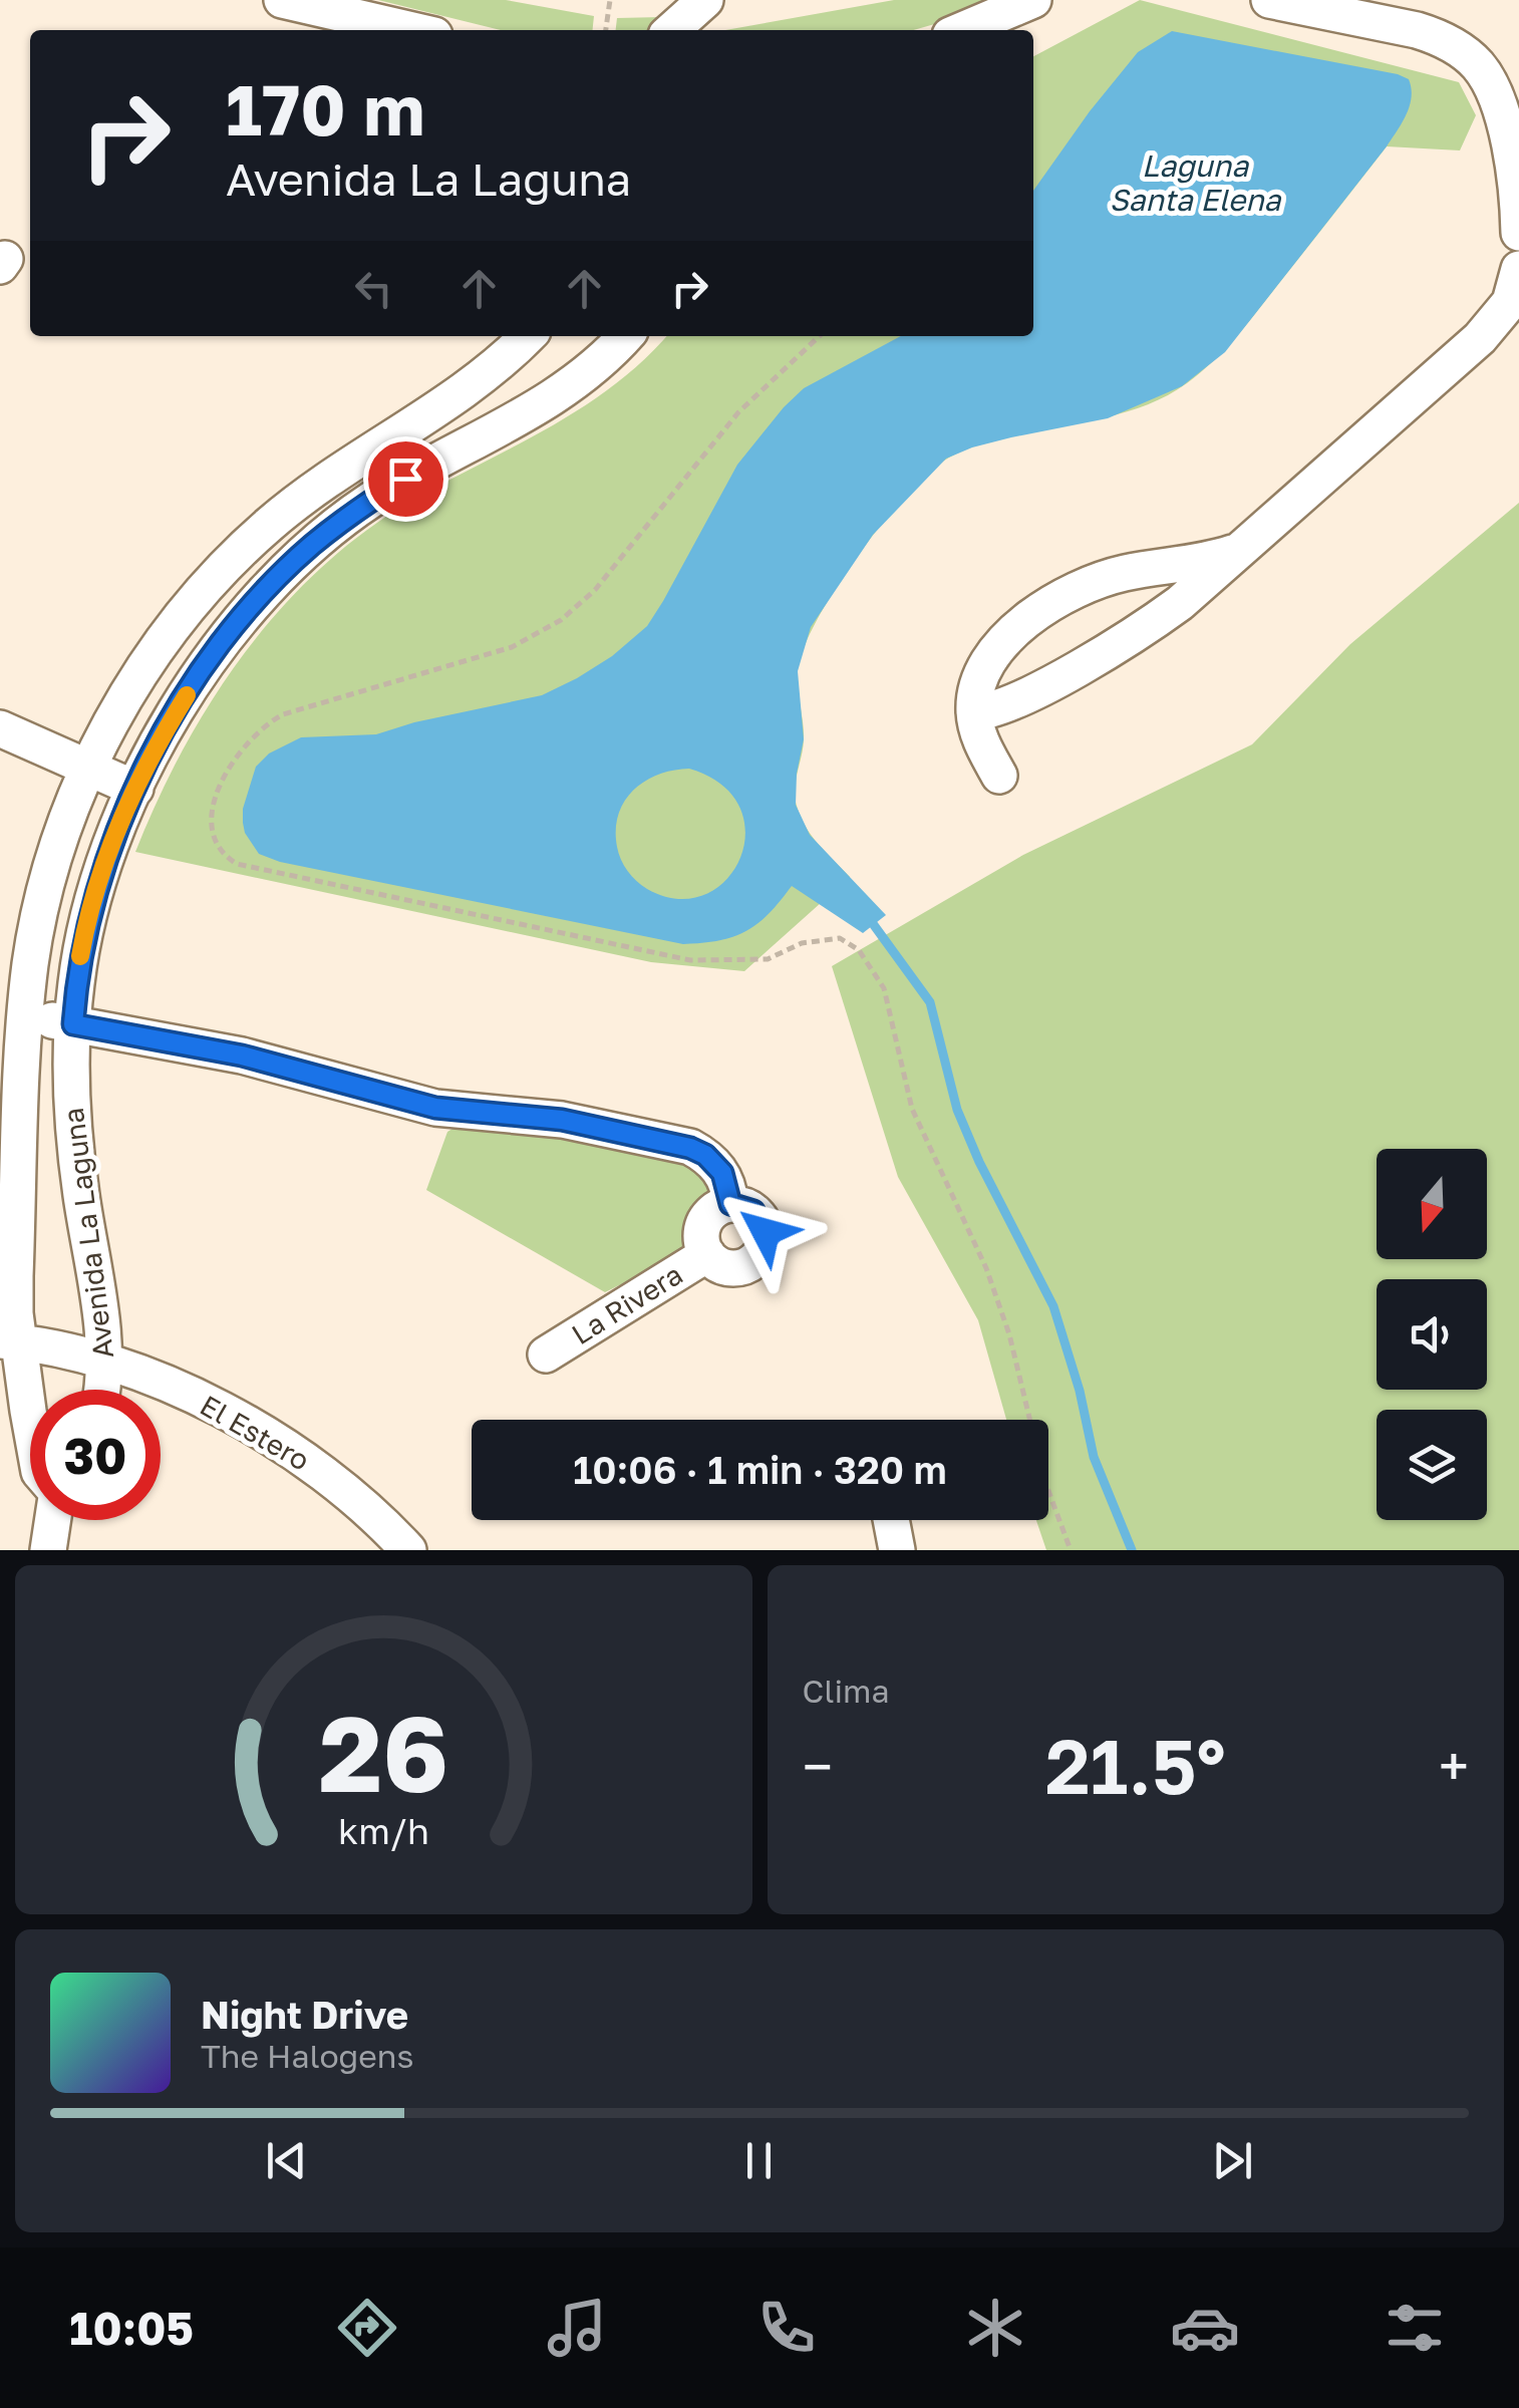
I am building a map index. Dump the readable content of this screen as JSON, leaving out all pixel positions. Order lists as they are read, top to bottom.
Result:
{
  "streets": {
    "street": ["Avenida La Laguna", "La Rivera", "El Estero"]
  },
  "crossings": [
    ["Avenida La Laguna", "El Estero"]
  ],
  "water": ["Laguna Santa Elena"],
  "north": "bottom",
  "page": {
    "turn": ["170 m", "Avenida La Laguna"],
    "limit": "30",
    "trip": "10:06 · 1 min · 320 m",
    "tile": "Clima",
    "heat": ["−", "21.5°", "+"],
    "song": ["Night Drive", "The Halogens"],
    "tabs": "10:05",
    "gauge": ["26", "km/h"]
  }
}
